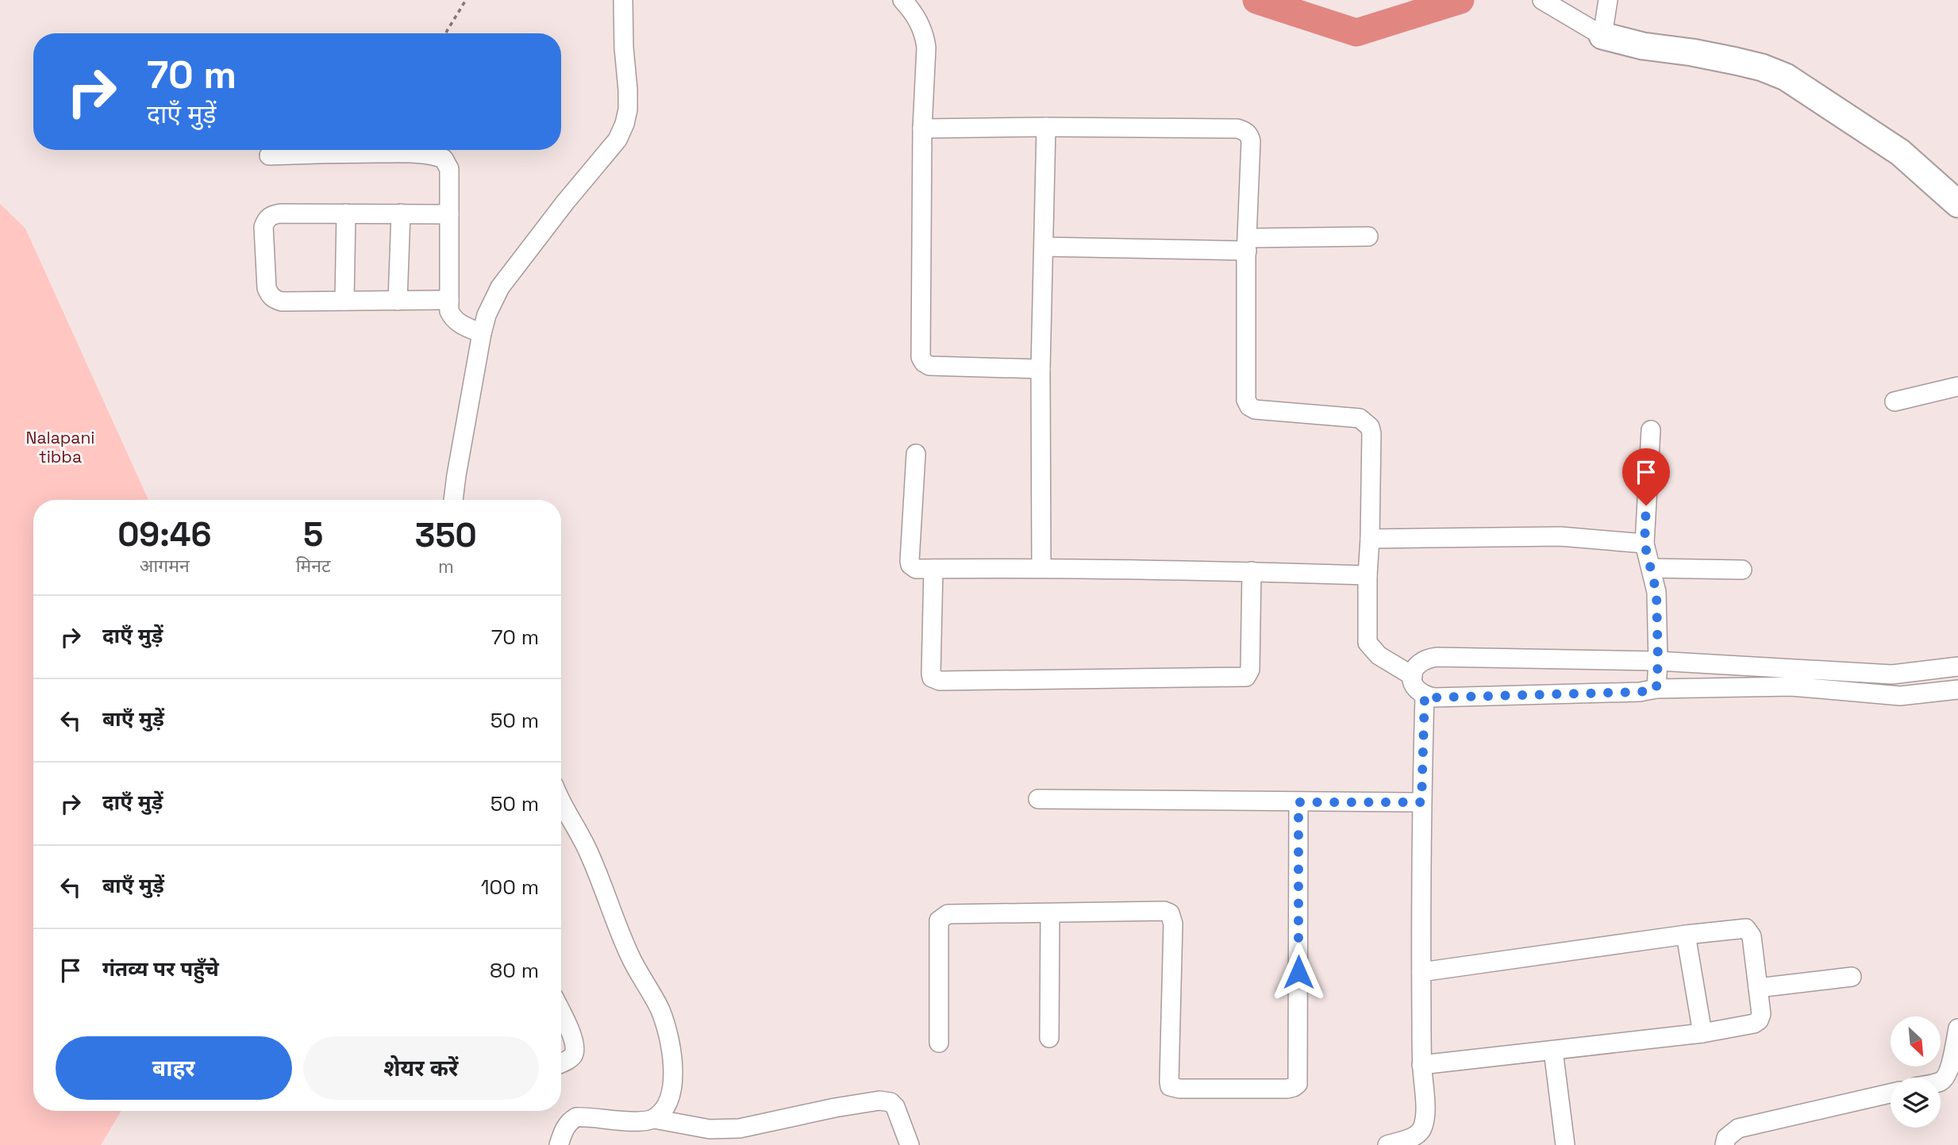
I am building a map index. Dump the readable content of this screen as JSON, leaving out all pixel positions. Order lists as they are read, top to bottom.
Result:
{
  "parks": ["Nalapani tibba"],
  "north": "bottom right",
  "page": {
    "turn": ["70 m", "दाएँ मुड़ें"],
    "eta": [
      "09:46",
      "आगमन",
      "5",
      "मिनट",
      "350",
      "m"
    ],
    "list": [
      {
        "name": "दाएँ मुड़ें",
        "value": "70 m"
      },
      {
        "name": "बाएँ मुड़ें",
        "value": "50 m"
      },
      {
        "name": "दाएँ मुड़ें",
        "value": "50 m"
      },
      {
        "name": "बाएँ मुड़ें",
        "value": "100 m"
      },
      {
        "name": "गंतव्य पर पहुँचे",
        "value": "80 m"
      }
    ],
    "buttons": ["बाहर", "शेयर करें"]
  }
}
